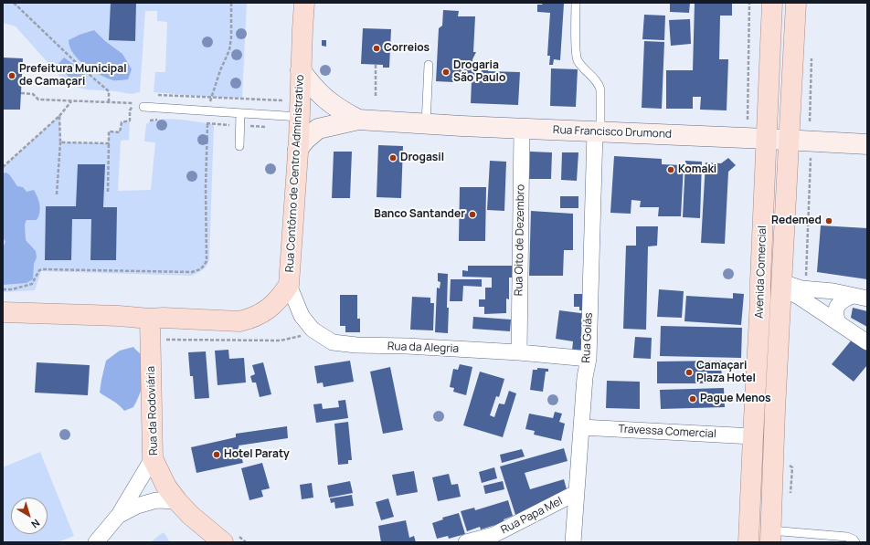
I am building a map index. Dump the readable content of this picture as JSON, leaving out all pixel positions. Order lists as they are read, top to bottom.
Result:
{
  "streets": {
    "main road": [
      "Rua Francisco Drumond",
      "Rua Contôrno de Centro Administrativo",
      "Avenida Comercial",
      "Rua da Rodoviária"
    ],
    "street": [
      "Rua Oito de Dezembro",
      "Rua Goiás",
      "Rua da Alegria",
      "Travessa Comercial",
      "Rua Papa Mel"
    ]
  },
  "crossings": [
    ["Rua Francisco Drumond", "Rua Contôrno de Centro Administrativo"],
    ["Rua Francisco Drumond", "Rua Oito de Dezembro"],
    ["Rua Francisco Drumond", "Avenida Comercial"],
    ["Rua Francisco Drumond", "Rua Goiás"],
    ["Rua Contôrno de Centro Administrativo", "Rua da Alegria"],
    ["Rua Contôrno de Centro Administrativo", "Rua da Rodoviária"],
    ["Rua Oito de Dezembro", "Rua da Alegria"],
    ["Avenida Comercial", "Travessa Comercial"],
    ["Rua Goiás", "Rua da Alegria"],
    ["Rua Goiás", "Travessa Comercial"],
    ["Rua Goiás", "Rua Papa Mel"]
  ],
  "places": [
    "Correios",
    "Drogaria São Paulo",
    "Prefeitura Municipal de Camaçari",
    "Drogasil",
    "Komaki",
    "Banco Santander",
    "Redemed",
    "Camaçari Plaza Hotel",
    "Pague Menos",
    "Hotel Paraty"
  ],
  "north": "bottom right"
}
